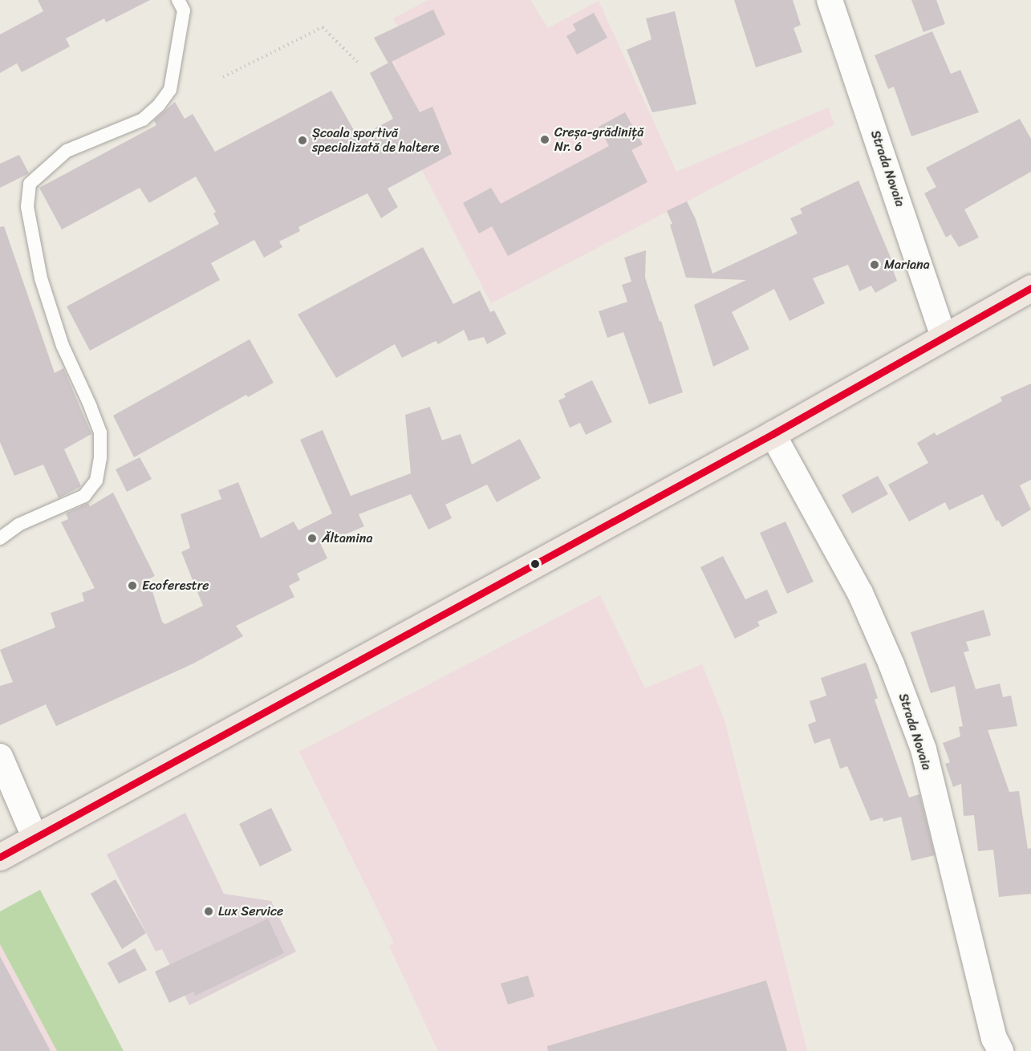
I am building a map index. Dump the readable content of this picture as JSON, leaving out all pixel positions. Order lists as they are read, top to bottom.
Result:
{
  "streets": {
    "street": ["Strada Novaia"]
  },
  "places": [
    "Creșa-grădiniță Nr. 6",
    "Școala sportivă specializată de haltere",
    "Mariana",
    "Ăltamina",
    "Ecoferestre",
    "Lux Service"
  ]
}
